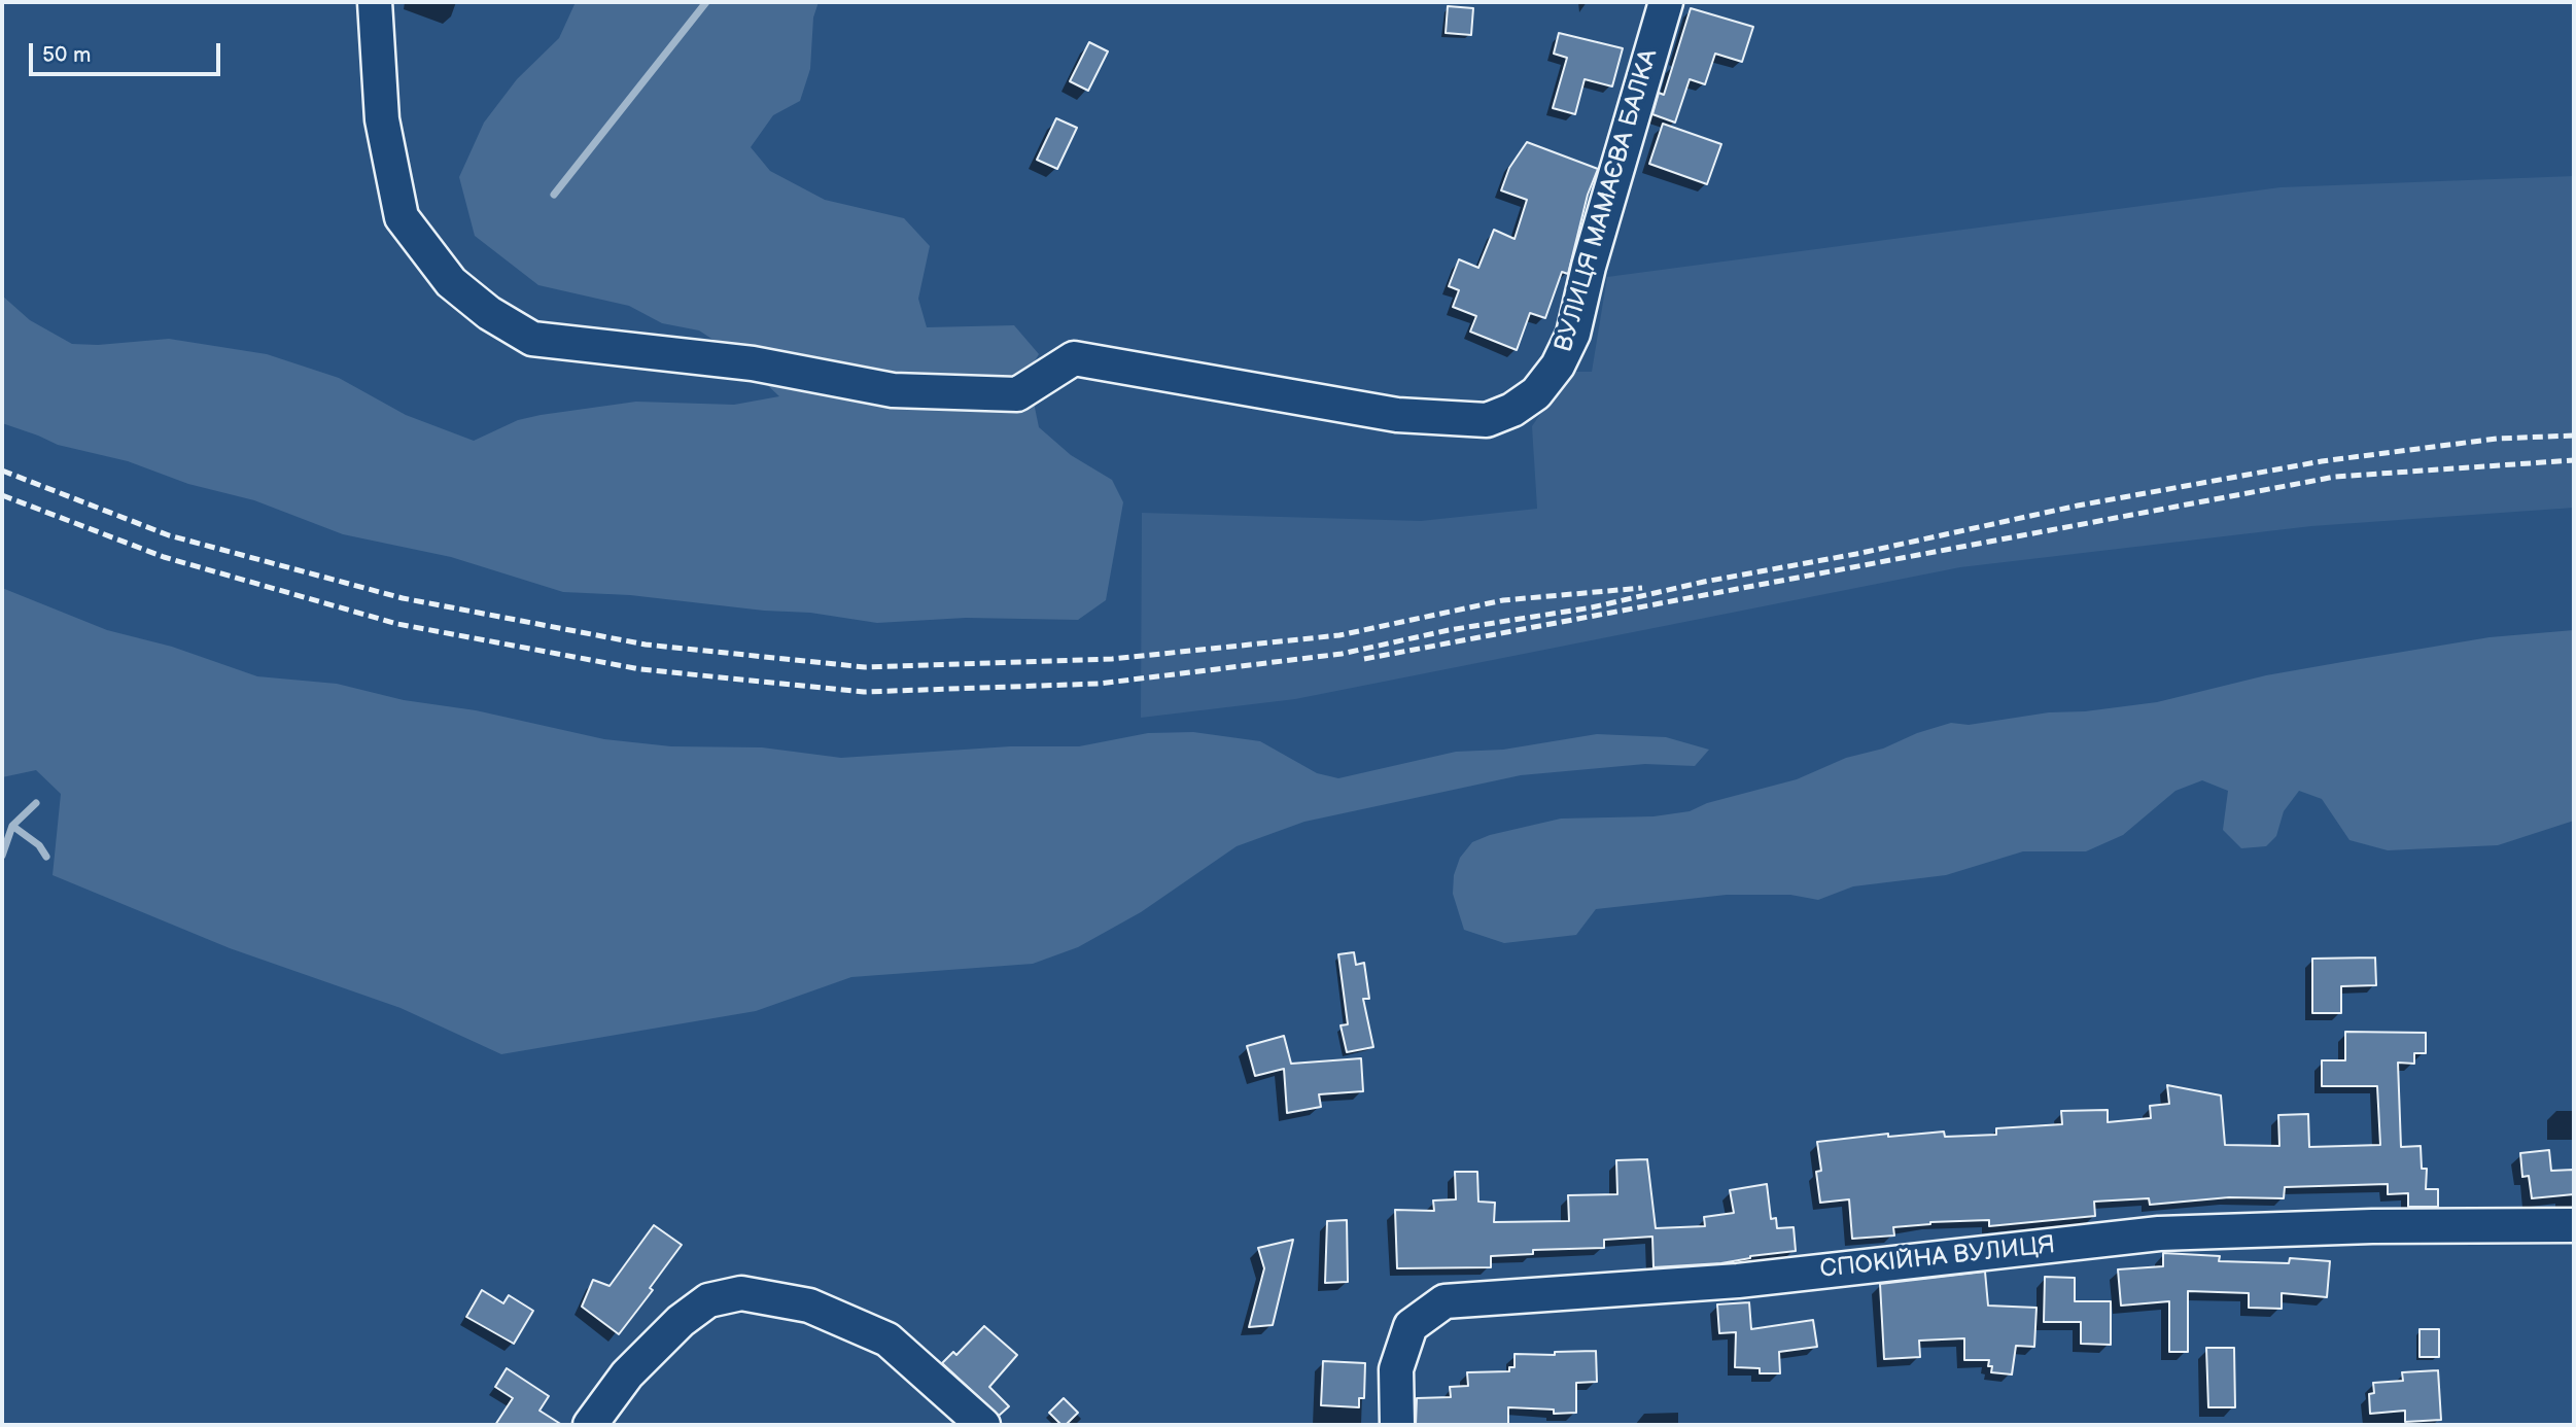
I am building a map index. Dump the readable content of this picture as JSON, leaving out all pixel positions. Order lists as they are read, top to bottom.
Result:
{
  "streets": {
    "street": ["ВУЛИЦЯ МАМАЄВА БАЛКА", "СПОКІЙНА ВУЛИЦЯ"]
  },
  "scale_bar": "50 m"
}
